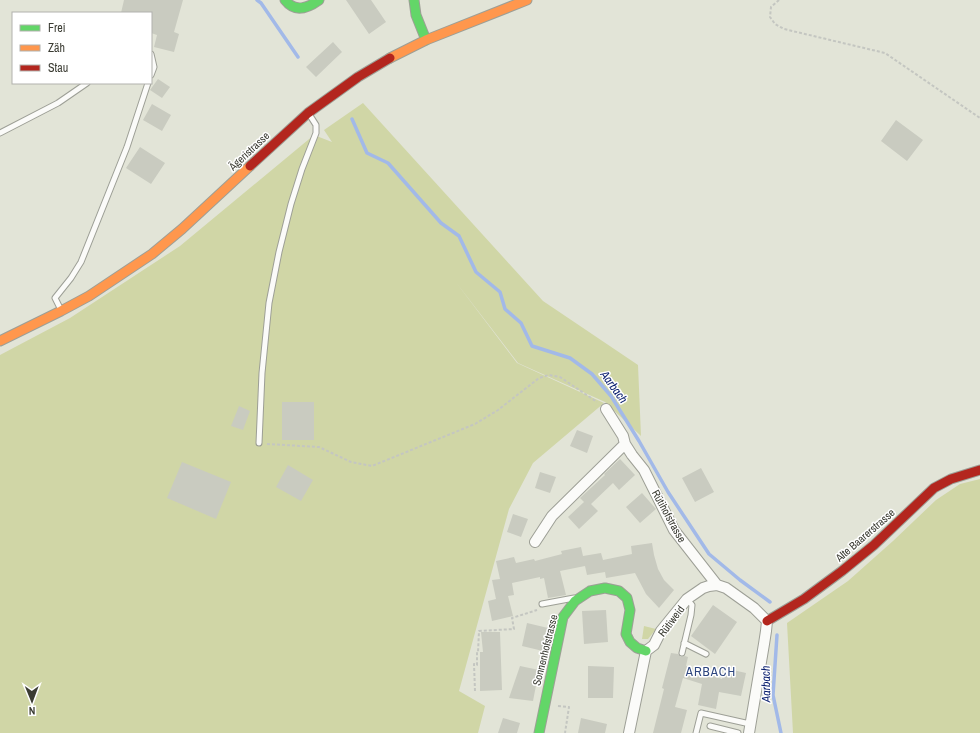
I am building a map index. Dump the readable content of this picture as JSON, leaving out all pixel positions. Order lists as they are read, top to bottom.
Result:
{
  "streets": {
    "main road": ["Ägeristrasse", "Alte Baarerstrasse", "Sonnenhofstrasse"],
    "street": ["Rütihofstrasse", "Rütiweid"]
  },
  "crossings": [
    ["Rütihofstrasse", "Rütiweid"],
    ["Rütiweid", "Sonnenhofstrasse"]
  ],
  "districts": ["ARBACH"],
  "water": ["Aarbach"],
  "legend": ["Frei", "Zäh", "Stau"],
  "north": "bottom"
}
